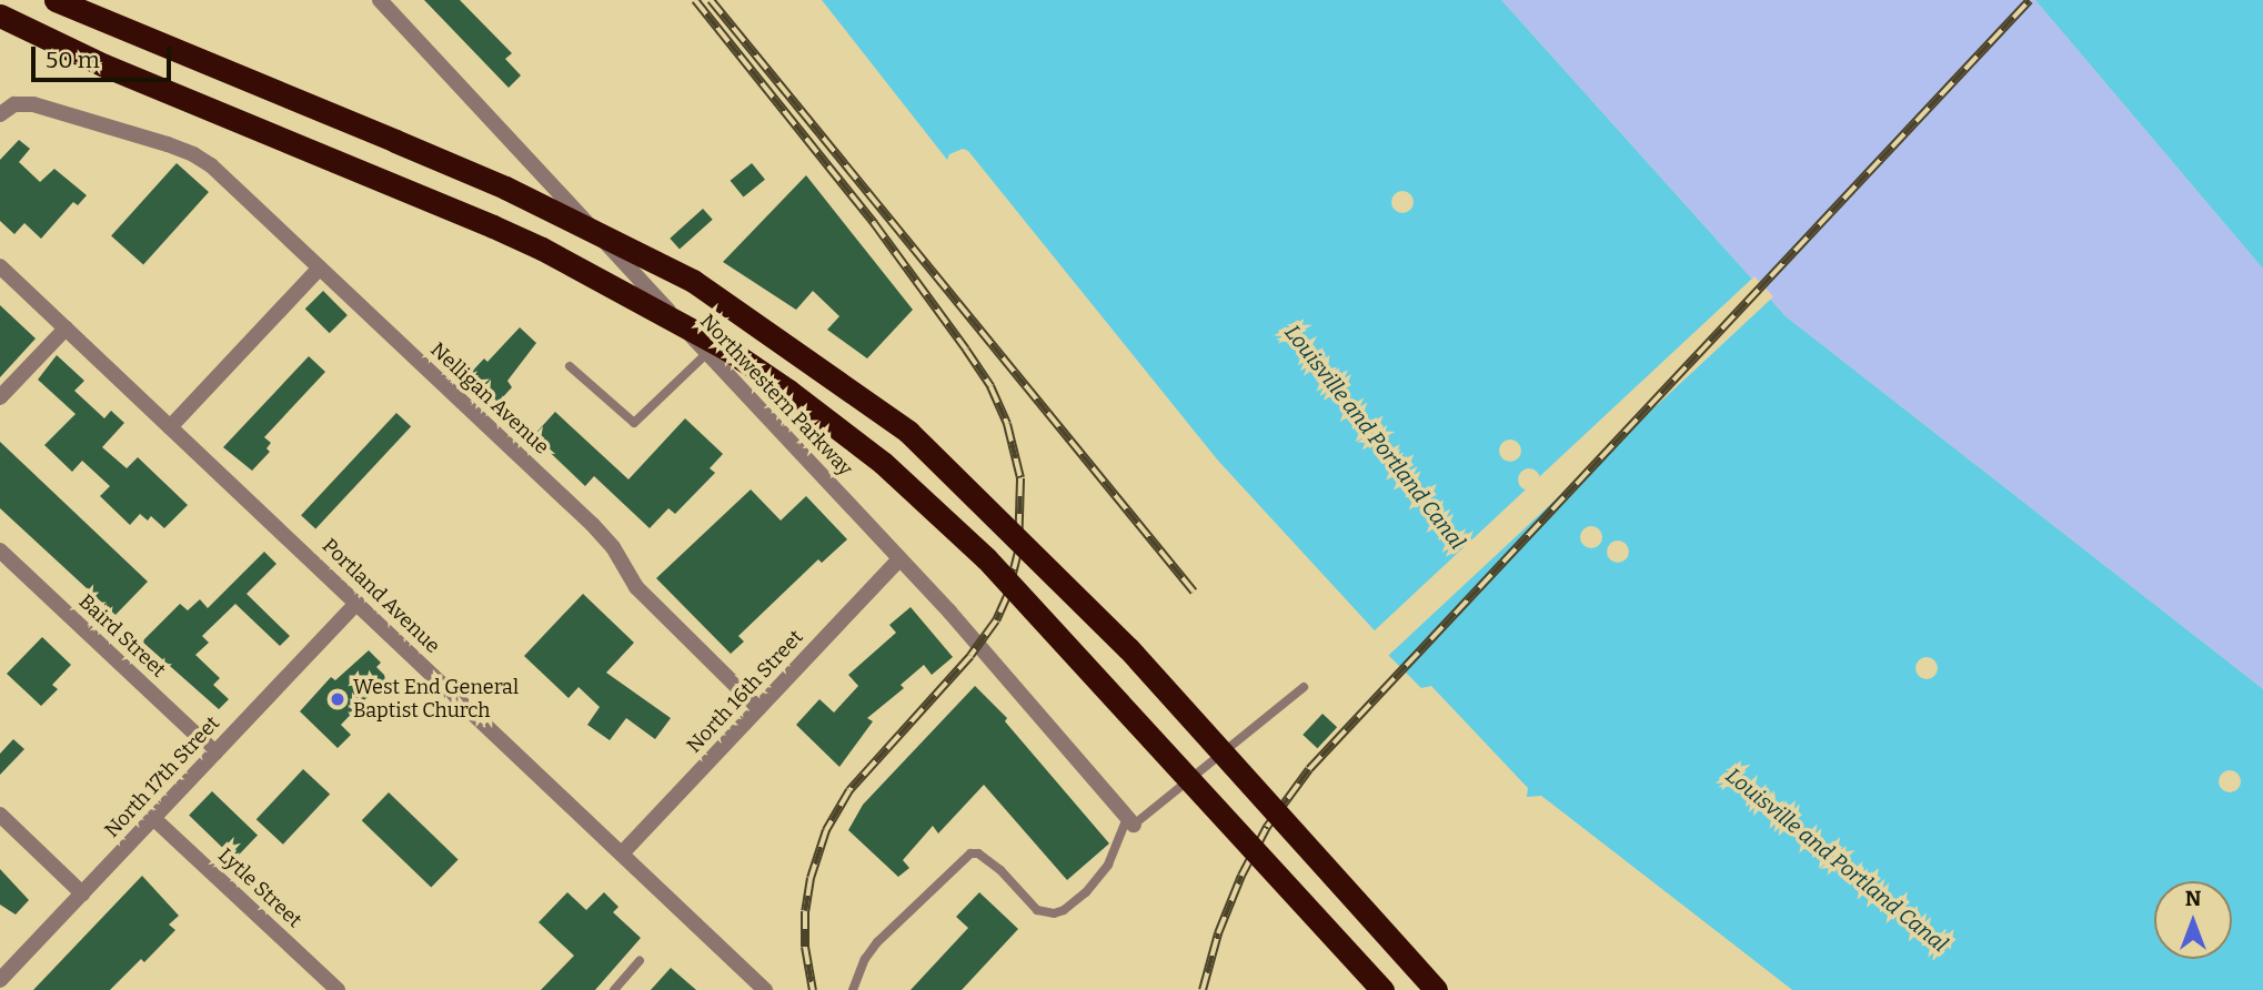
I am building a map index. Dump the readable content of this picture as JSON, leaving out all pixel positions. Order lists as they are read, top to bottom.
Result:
{
  "streets": {
    "street": [
      "Northwestern Parkway",
      "Nelligan Avenue",
      "Portland Avenue",
      "Baird Street",
      "North 16th Street",
      "North 17th Street",
      "Lytle Street"
    ]
  },
  "crossings": [
    ["Northwestern Parkway", "North 16th Street"],
    ["Nelligan Avenue", "North 16th Street"],
    ["Portland Avenue", "North 16th Street"],
    ["Portland Avenue", "North 17th Street"],
    ["Baird Street", "North 17th Street"],
    ["North 17th Street", "Lytle Street"]
  ],
  "water": ["Louisville and Portland Canal"],
  "places": ["West End General Baptist Church"],
  "scale_bar": "50 m",
  "north": "top"
}
